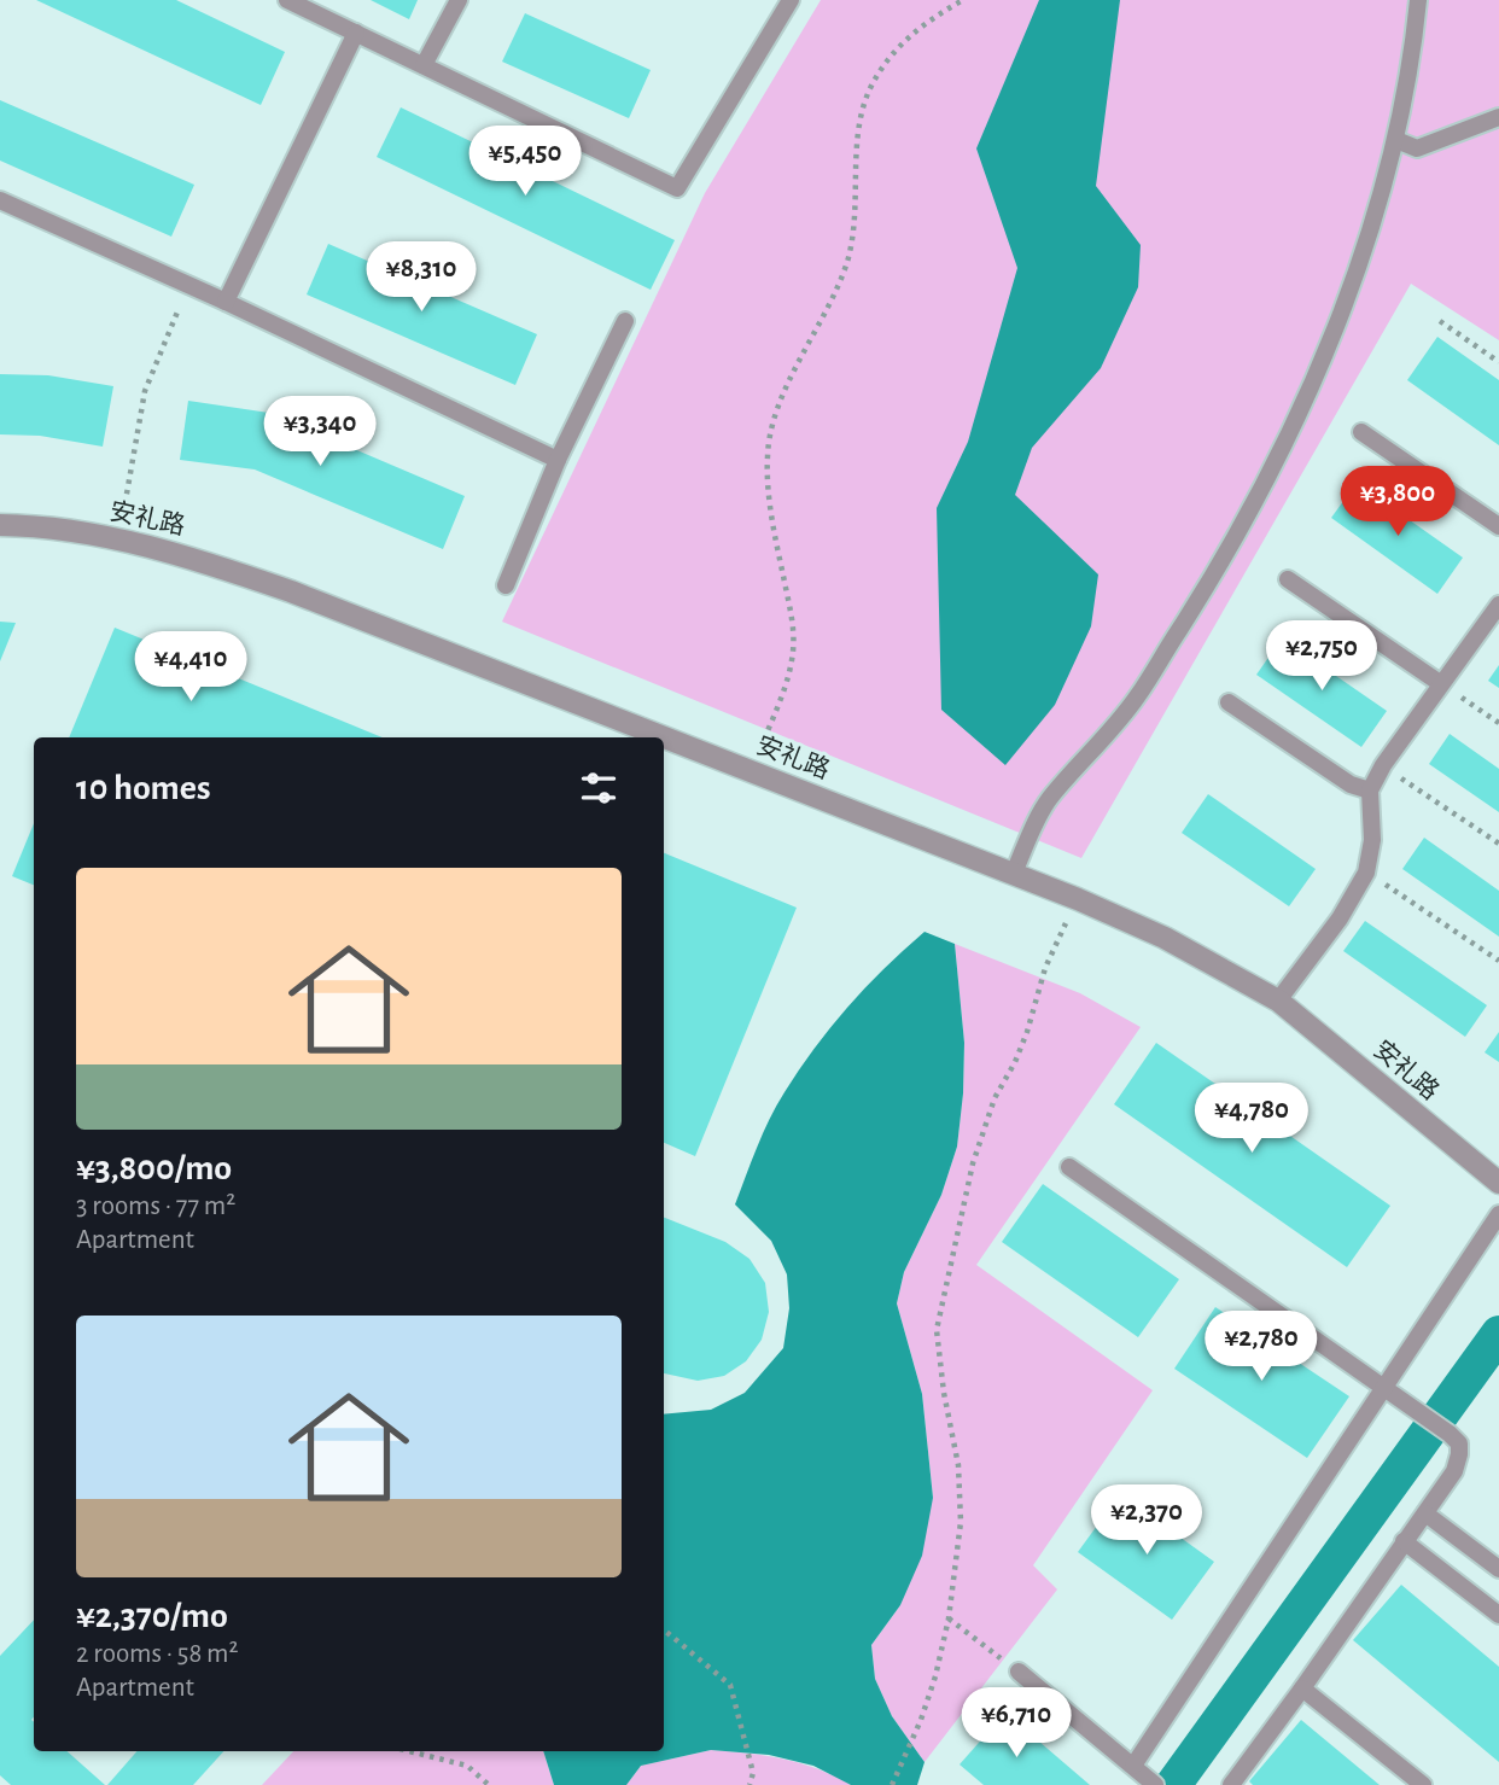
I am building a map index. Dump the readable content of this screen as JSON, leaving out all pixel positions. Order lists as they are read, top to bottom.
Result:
{
  "streets": {
    "street": ["安礼路"]
  },
  "page": {
    "price": [
      "¥5,450",
      "¥8,310",
      "¥3,340",
      "¥3,800",
      "¥2,750",
      "¥4,410",
      "¥4,780",
      "¥2,780",
      "¥2,370",
      "¥6,710"
    ],
    "heading": "10 homes",
    "list": [
      {
        "name": "¥3,800/mo",
        "note": "3 rooms · 77 m² · Apartment"
      },
      {
        "name": "¥2,370/mo",
        "note": "2 rooms · 58 m² · Apartment"
      }
    ]
  }
}
